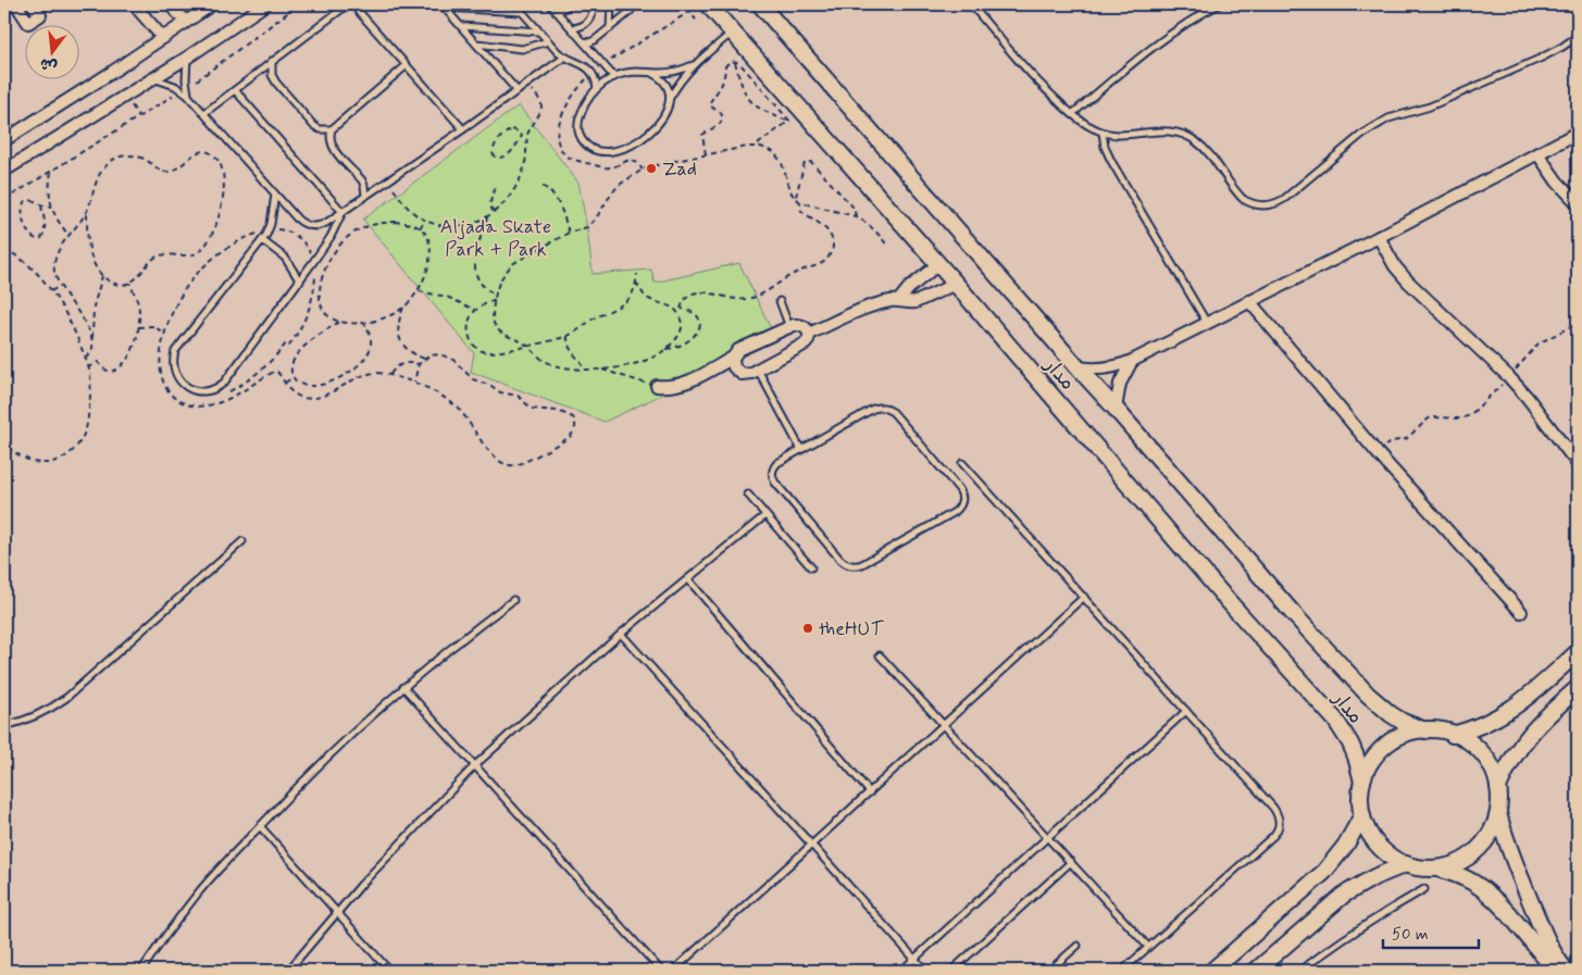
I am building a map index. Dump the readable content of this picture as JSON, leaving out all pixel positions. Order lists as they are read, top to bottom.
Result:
{
  "streets": {
    "street": ["مدار"]
  },
  "parks": ["Aljada Skate Park + Park"],
  "places": ["Zad", "theHUT"],
  "scale_bar": "50 m",
  "north": "bottom"
}
